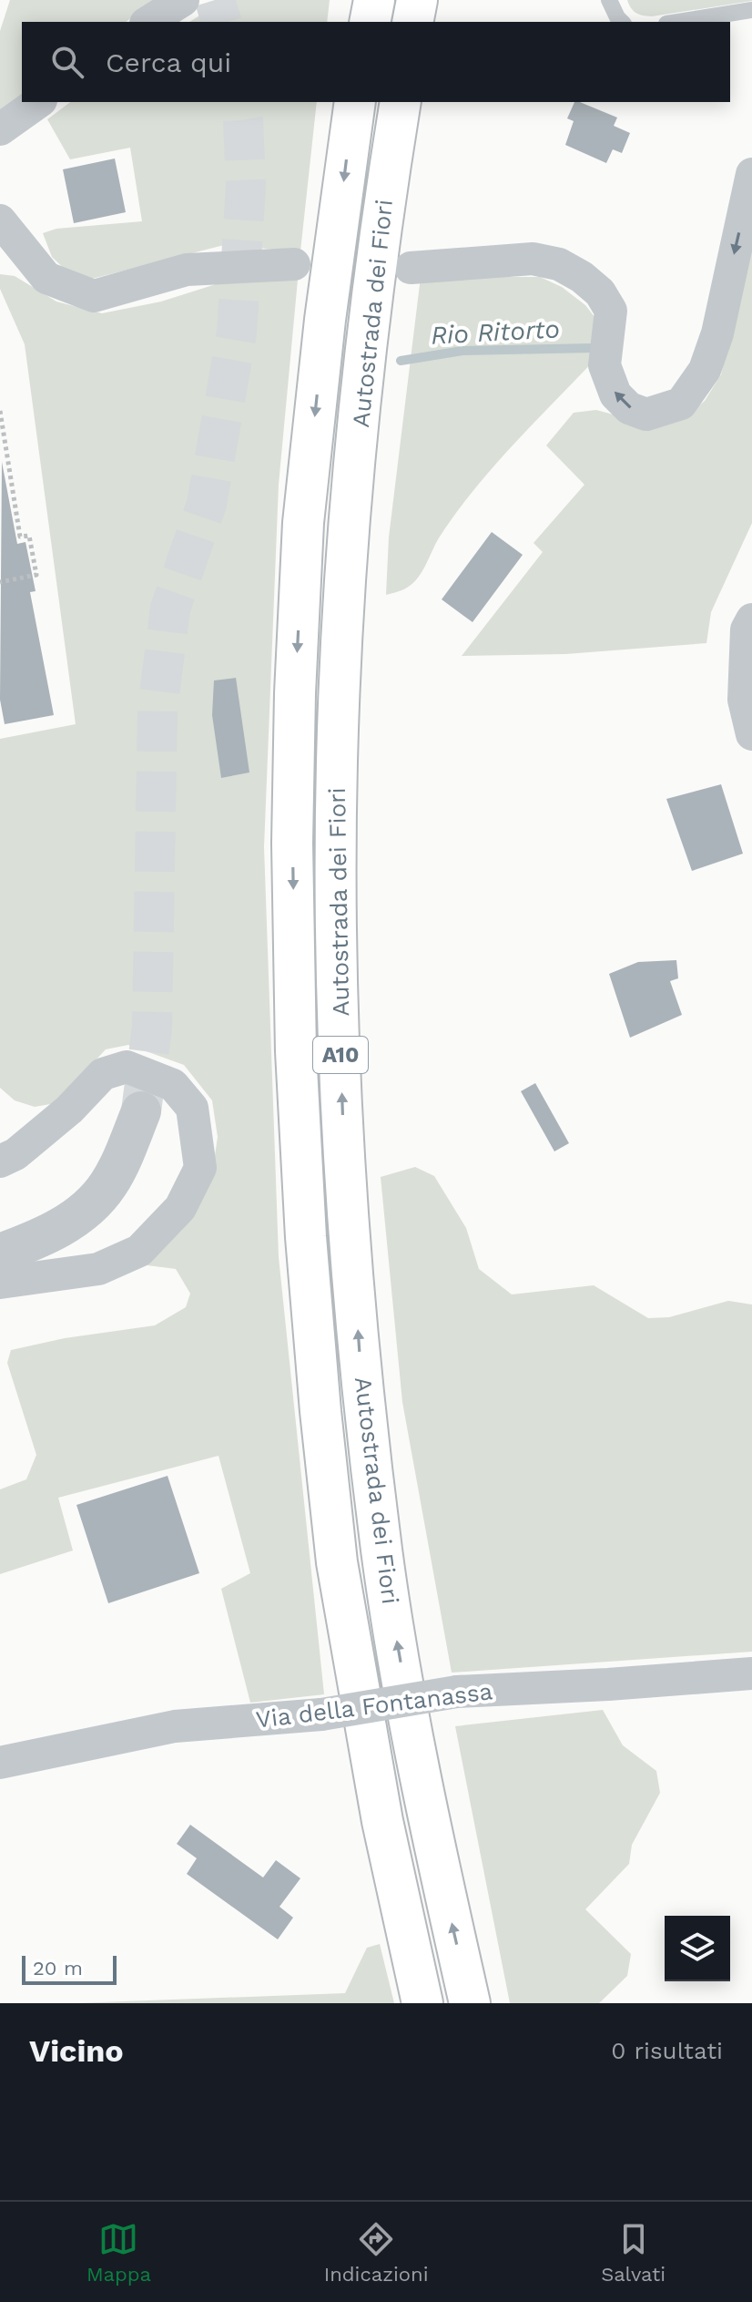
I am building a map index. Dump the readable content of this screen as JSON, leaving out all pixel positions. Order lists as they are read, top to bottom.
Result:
{
  "streets": {
    "highway": ["Autostrada dei Fiori", "A10"],
    "street": ["Via della Fontanassa"]
  },
  "water": ["Rio Ritorto"],
  "scale_bar": "20 m",
  "page": {
    "search": "Cerca qui",
    "scale": "20 m",
    "heading": ["Vicino", "0 risultati"],
    "nav": ["Mappa", "Indicazioni", "Salvati"]
  }
}
